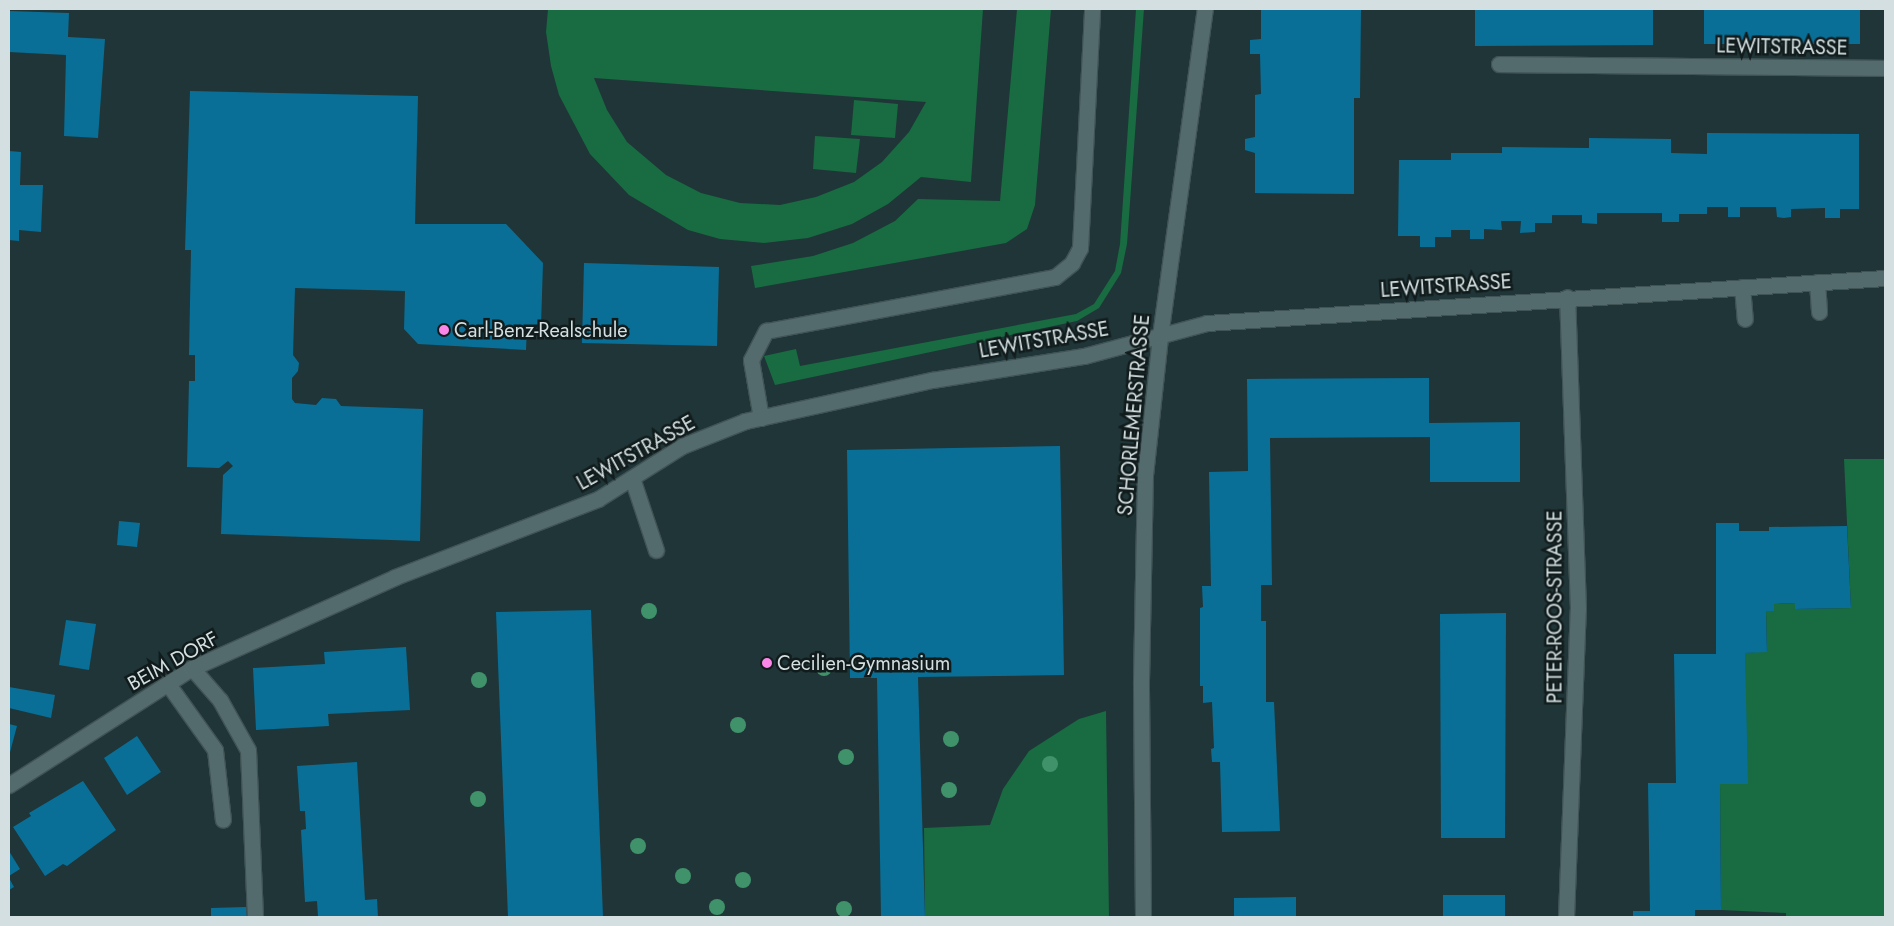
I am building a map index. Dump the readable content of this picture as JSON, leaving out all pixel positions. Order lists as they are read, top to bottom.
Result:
{
  "streets": {
    "street": [
      "LEWITSTRASSE",
      "SCHORLEMERSTRASSE",
      "PETER-ROOS-STRASSE",
      "BEIM DORF"
    ]
  },
  "crossings": [
    ["LEWITSTRASSE", "SCHORLEMERSTRASSE"],
    ["LEWITSTRASSE", "PETER-ROOS-STRASSE"],
    ["LEWITSTRASSE", "BEIM DORF"]
  ],
  "places": ["Carl-Benz-Realschule", "Cecilien-Gymnasium"]
}
